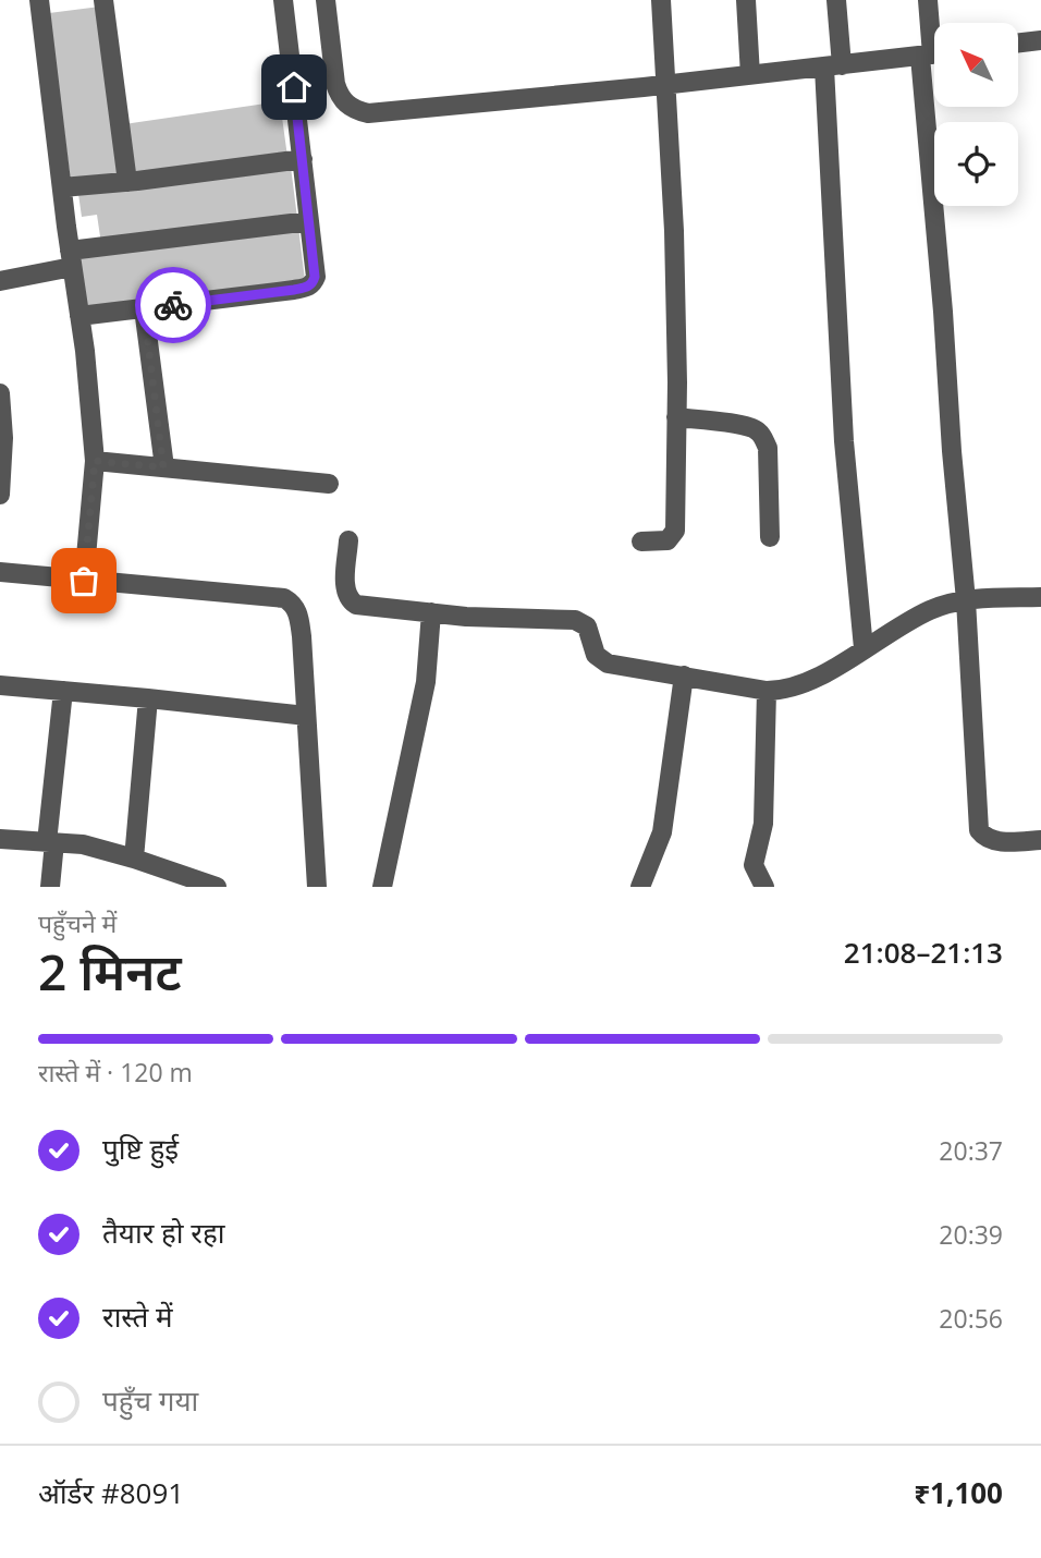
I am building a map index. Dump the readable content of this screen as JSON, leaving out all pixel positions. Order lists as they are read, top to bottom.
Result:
{
  "north": "top left",
  "page": {
    "heading": ["2 मिनट", "पहुँचने में", "21:08–21:13"],
    "panel": ["ऑर्डर #8091", "₹1,100"],
    "bar": "रास्ते में · 120 m",
    "list": [
      ["पुष्टि हुई", "20:37"],
      ["तैयार हो रहा", "20:39"],
      ["रास्ते में", "20:56"],
      "पहुँच गया"
    ]
  }
}
